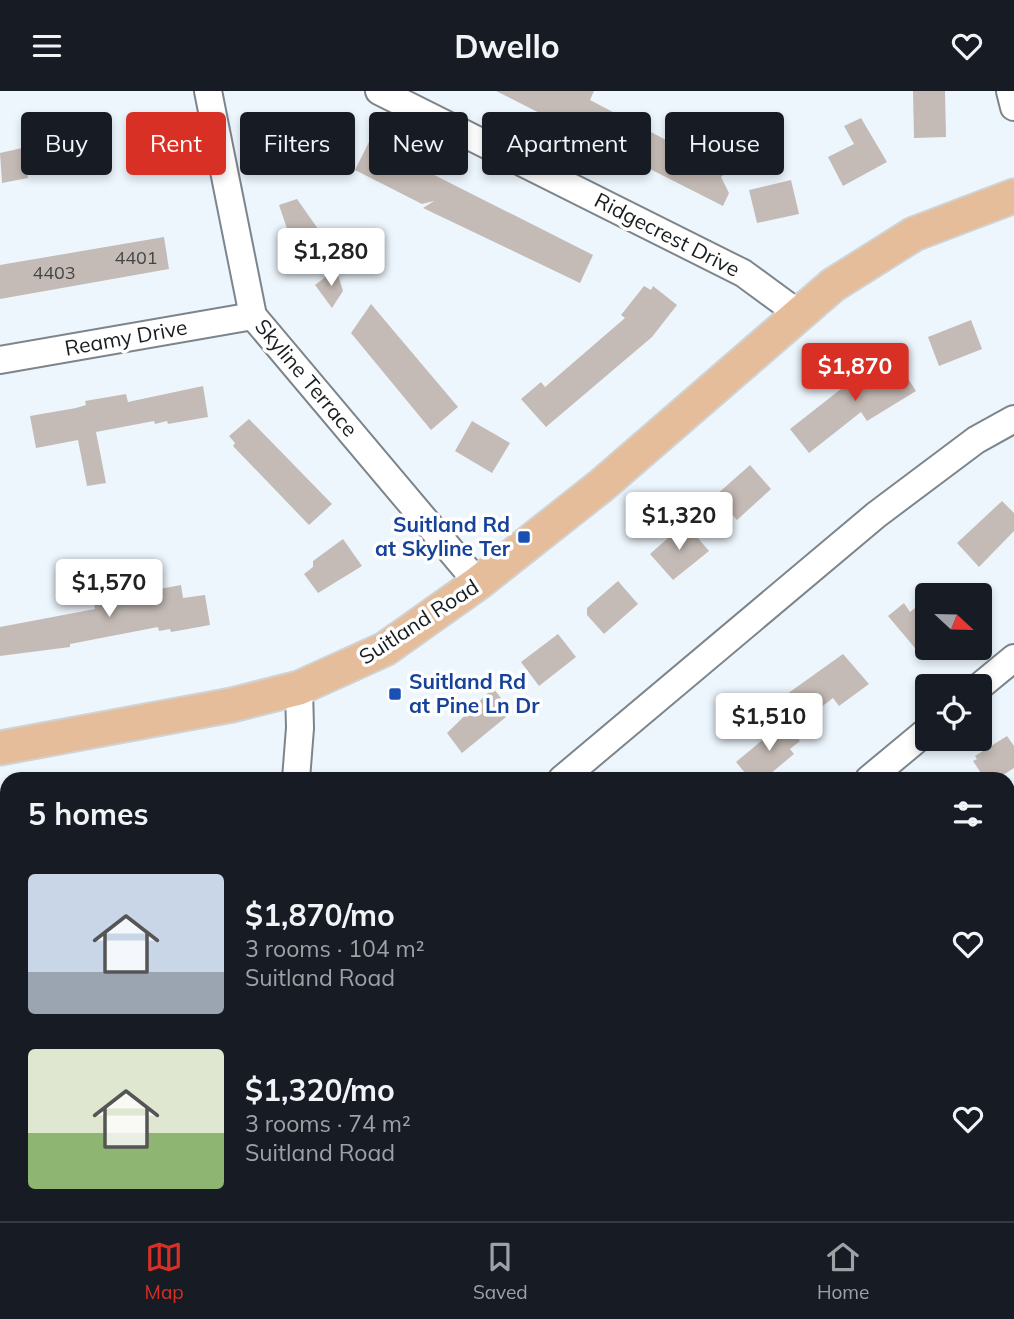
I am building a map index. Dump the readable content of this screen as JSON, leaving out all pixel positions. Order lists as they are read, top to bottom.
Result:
{
  "streets": {
    "main road": ["Suitland Road"],
    "street": ["Ridgecrest Drive", "Reamy Drive", "Skyline Terrace"]
  },
  "crossings": [
    ["Ridgecrest Drive", "Suitland Road"],
    ["Reamy Drive", "Skyline Terrace"],
    ["Skyline Terrace", "Suitland Road"]
  ],
  "places": {
    "transit": ["Suitland Rd at Skyline Ter", "Suitland Rd at Pine Ln Dr"]
  },
  "house_numbers": ["4401", "4403"],
  "north": "right",
  "page": {
    "header": "Dwello",
    "chip": [
      "Buy",
      "Rent",
      "Filters",
      "New",
      "Apartment",
      "House"
    ],
    "price": [
      "$1,280",
      "$1,870",
      "$1,320",
      "$1,570",
      "$1,510"
    ],
    "heading": "5 homes",
    "list": [
      {
        "name": "$1,870/mo",
        "note": "3 rooms · 104 m² · Suitland Road"
      },
      {
        "name": "$1,320/mo",
        "note": "3 rooms · 74 m² · Suitland Road"
      }
    ],
    "tabs": ["Map", "Saved", "Home"]
  }
}
